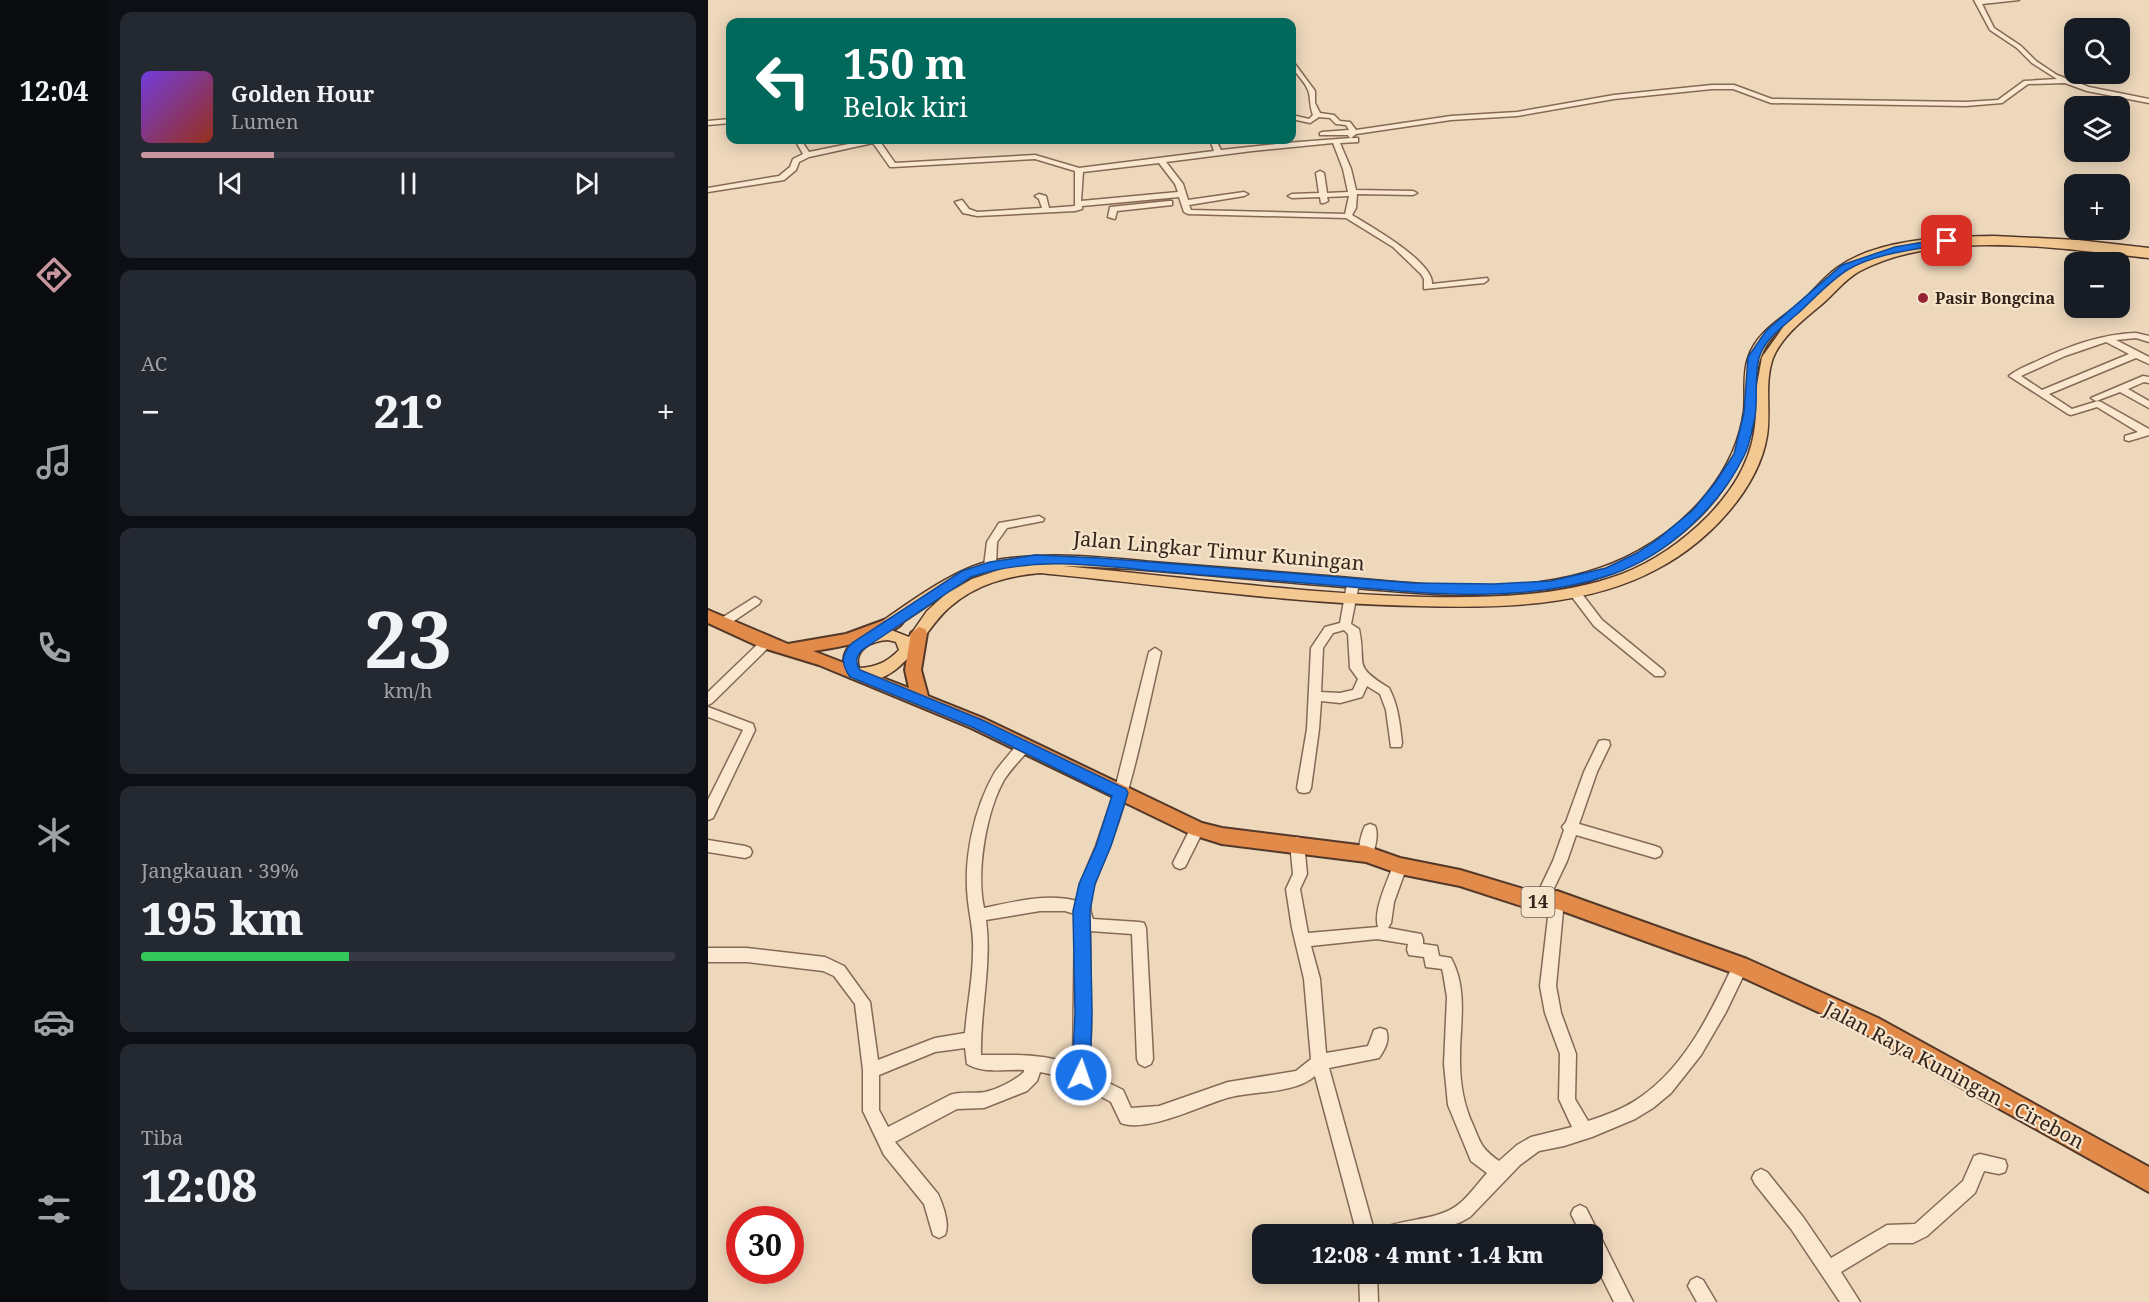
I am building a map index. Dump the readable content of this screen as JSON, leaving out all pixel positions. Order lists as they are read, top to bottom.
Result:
{
  "streets": {
    "highway": ["14", "Jalan Raya Kuningan - Cirebon"],
    "main road": ["Jalan Lingkar Timur Kuningan"]
  },
  "crossings": [
    ["Jalan Lingkar Timur Kuningan", "Jalan Raya Kuningan - Cirebon"]
  ],
  "places": ["Pasir Bongcina"],
  "page": {
    "tabs": "12:04",
    "map_buttons": ["+", "−"],
    "turn": ["150 m", "Belok kiri"],
    "song": ["Golden Hour", "Lumen"],
    "tile": [
      "AC",
      ["23", "km/h"],
      ["Jangkauan · 39%", "195 km"],
      ["Tiba", "12:08"]
    ],
    "heat": ["−", "21°", "+"],
    "limit": "30",
    "trip": "12:08 · 4 mnt · 1.4 km"
  }
}
